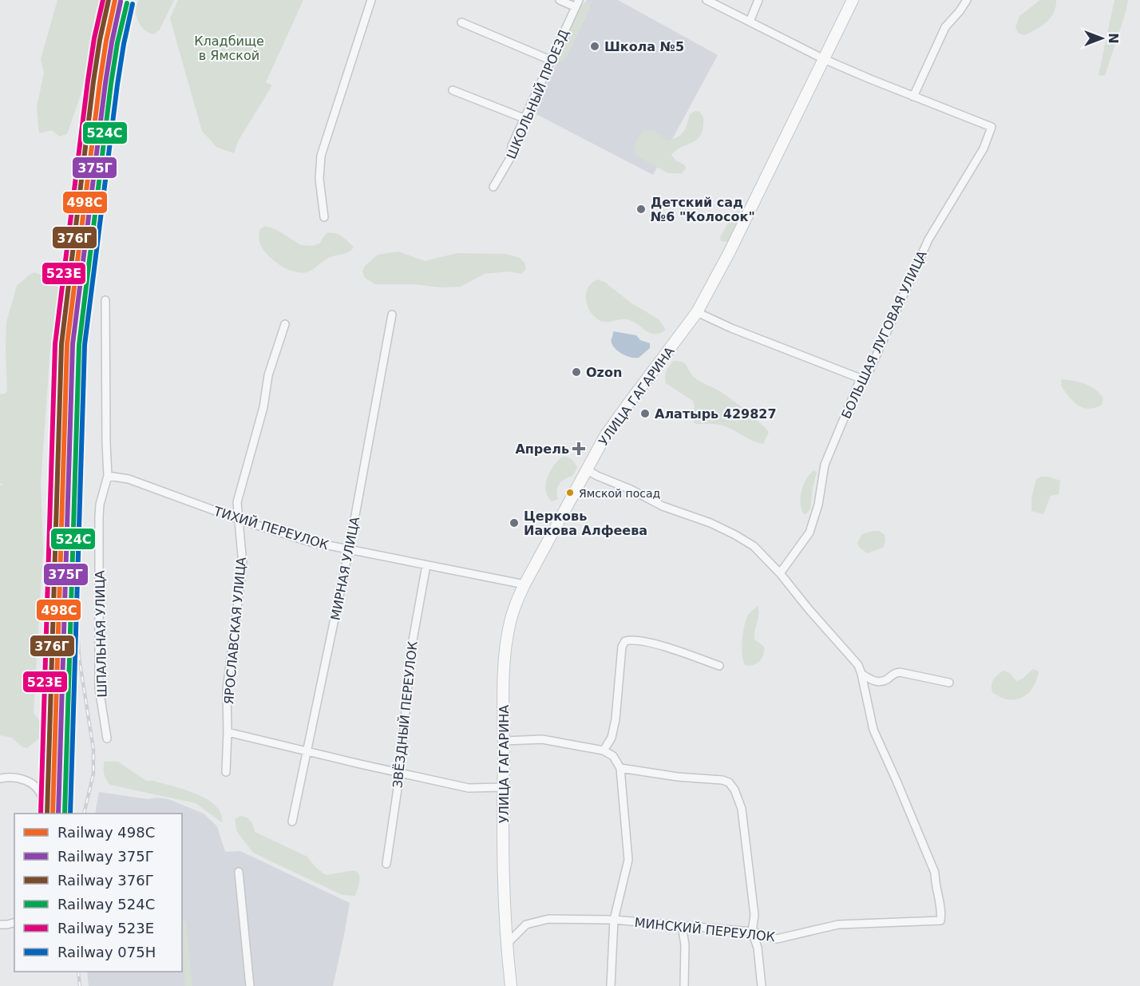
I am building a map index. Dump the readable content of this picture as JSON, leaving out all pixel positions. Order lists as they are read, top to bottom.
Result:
{
  "streets": {
    "main road": ["УЛИЦА ГАГАРИНА"],
    "street": [
      "ШКОЛЬНЫЙ ПРОЕЗД",
      "БОЛЬШАЯ ЛУГОВАЯ УЛИЦА",
      "ТИХИЙ ПЕРЕУЛОК",
      "МИРНАЯ УЛИЦА",
      "ЯРОСЛАВСКАЯ УЛИЦА",
      "ШПАЛЬНАЯ УЛИЦА",
      "ЗВЁЗДНЫЙ ПЕРЕУЛОК",
      "МИНСКИЙ ПЕРЕУЛОК"
    ]
  },
  "crossings": [
    ["УЛИЦА ГАГАРИНА", "ТИХИЙ ПЕРЕУЛОК"],
    ["УЛИЦА ГАГАРИНА", "МИНСКИЙ ПЕРЕУЛОК"],
    ["ТИХИЙ ПЕРЕУЛОК", "МИРНАЯ УЛИЦА"],
    ["ТИХИЙ ПЕРЕУЛОК", "ЯРОСЛАВСКАЯ УЛИЦА"],
    ["ТИХИЙ ПЕРЕУЛОК", "ШПАЛЬНАЯ УЛИЦА"],
    ["ТИХИЙ ПЕРЕУЛОК", "ЗВЁЗДНЫЙ ПЕРЕУЛОК"]
  ],
  "parks": ["Кладбище в Ямской"],
  "places": {
    "other": [
      "Школа №5",
      "Детский сад №6 \"Колосок\"",
      "Ozon",
      "Алатырь 429827",
      "Ямской посад",
      "Церковь Иакова Алфеева"
    ],
    "health": ["Апрель"]
  },
  "lines": [
    "rail line 498С",
    "rail line 376Г",
    "rail line 523Е",
    "rail line 375Г",
    "rail line 524С",
    "rail line 075Н"
  ],
  "legend": [
    "Railway 498С",
    "Railway 375Г",
    "Railway 376Г",
    "Railway 524С",
    "Railway 523Е",
    "Railway 075Н"
  ],
  "north": "right"
}
